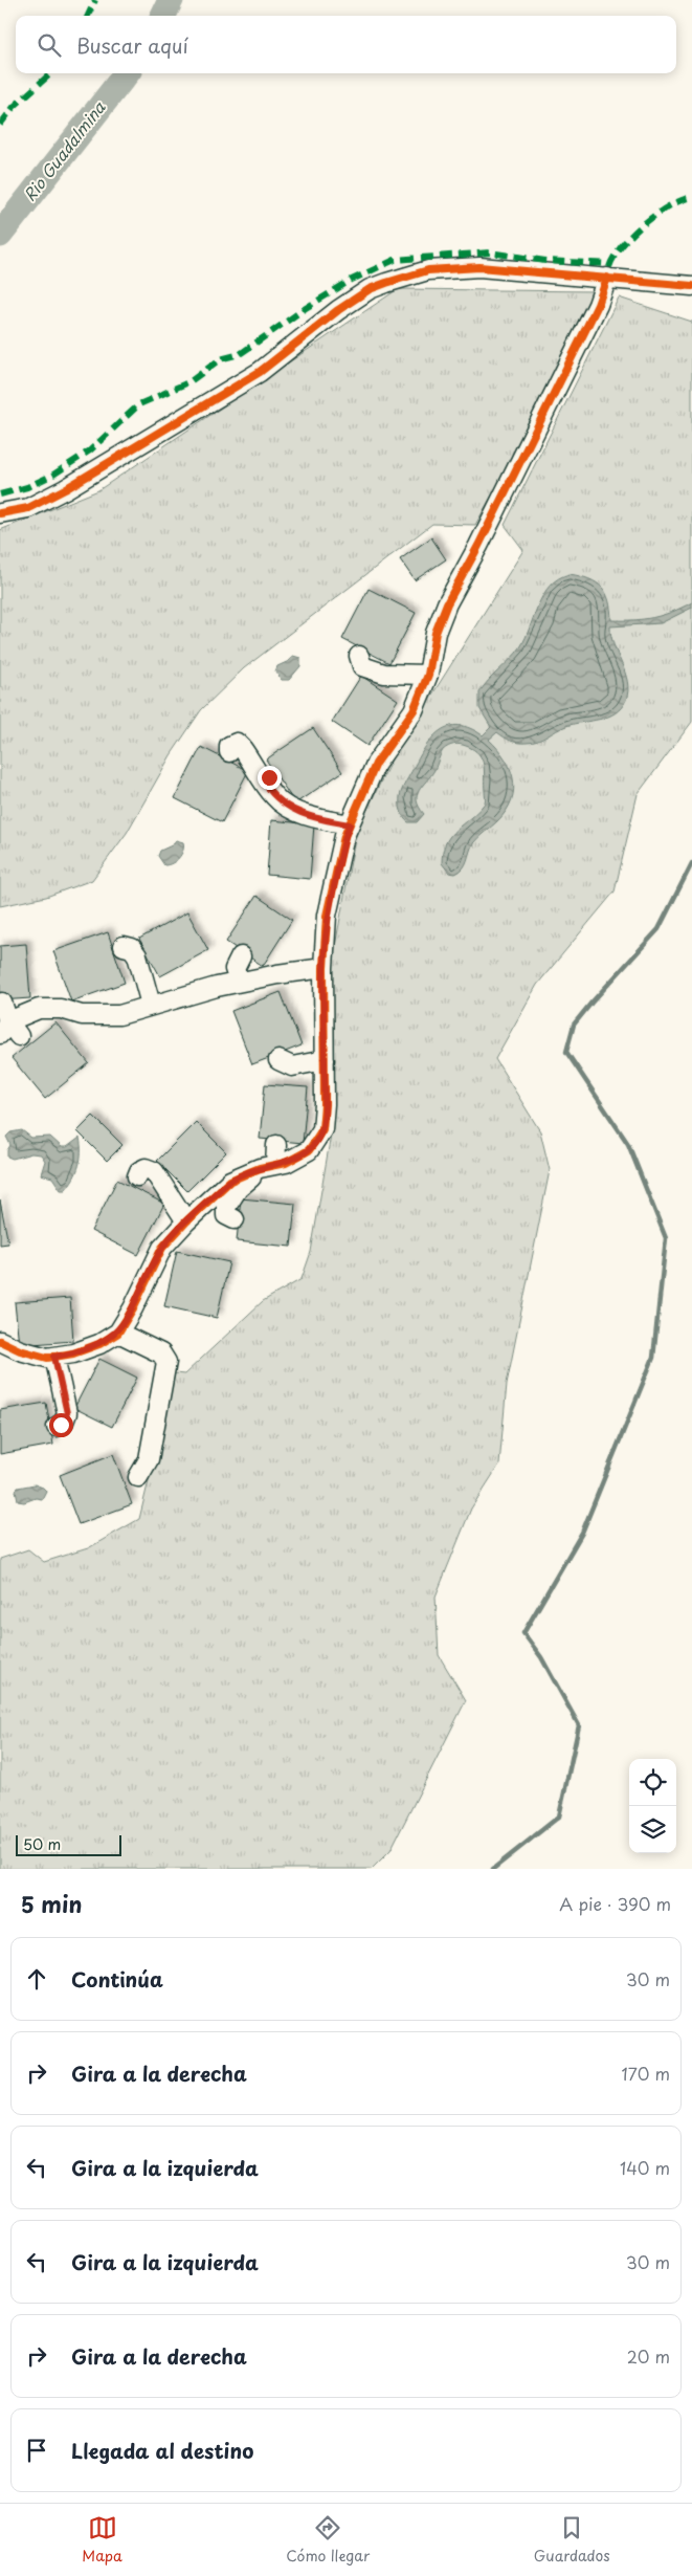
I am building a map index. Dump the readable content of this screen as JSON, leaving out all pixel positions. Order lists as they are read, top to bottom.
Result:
{
  "water": ["Rio Guadalmina"],
  "scale_bar": "50 m",
  "page": {
    "search": "Buscar aquí",
    "scale": "50 m",
    "heading": ["5 min", "A pie · 390 m"],
    "list": [
      ["Continúa", "30 m"],
      ["Gira a la derecha", "170 m"],
      ["Gira a la izquierda", "140 m"],
      ["Gira a la izquierda", "30 m"],
      ["Gira a la derecha", "20 m"],
      "Llegada al destino"
    ],
    "nav": ["Mapa", "Cómo llegar", "Guardados"]
  }
}
